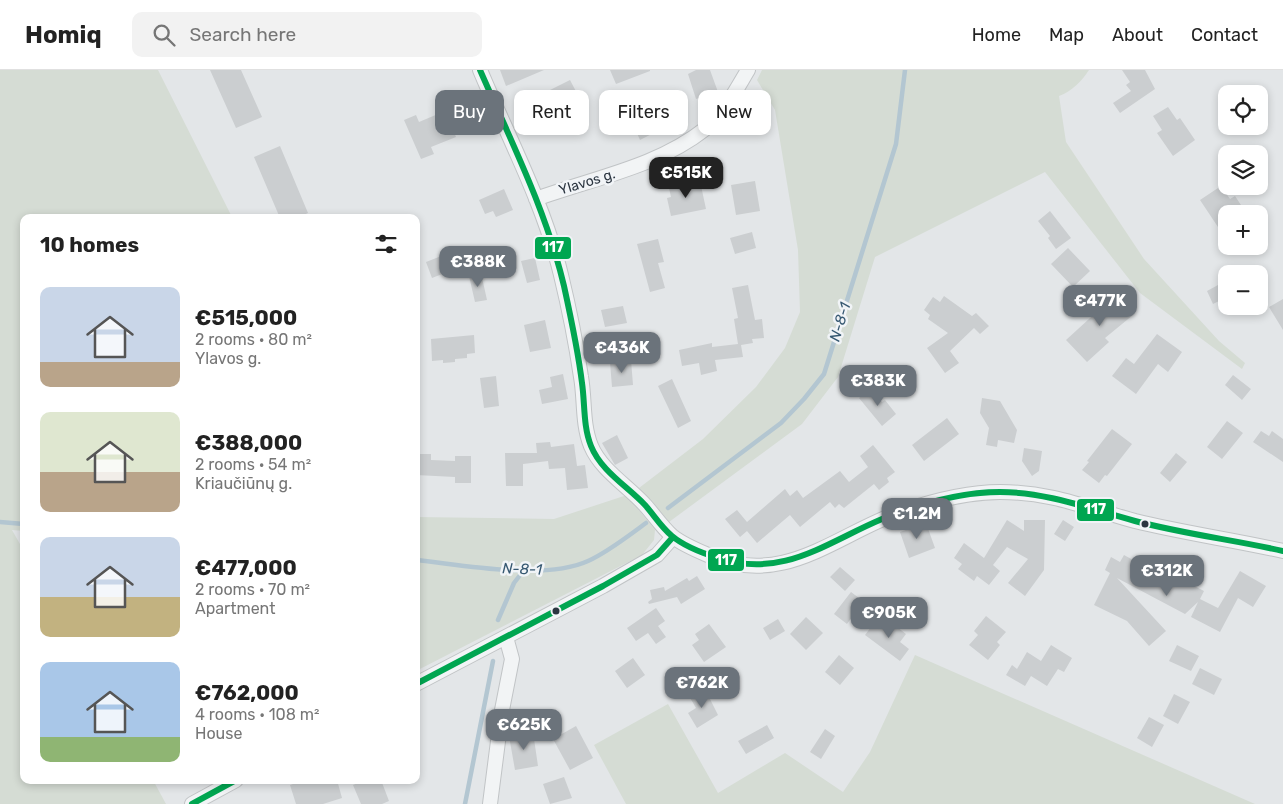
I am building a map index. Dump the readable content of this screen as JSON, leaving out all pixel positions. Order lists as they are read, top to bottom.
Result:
{
  "streets": {
    "street": ["Ylavos g."]
  },
  "water": ["N-8-1"],
  "lines": ["transit line 117"],
  "page": {
    "header": "Homiq",
    "search": "Search here",
    "nav": [
      "Home",
      "Map",
      "About",
      "Contact"
    ],
    "map_buttons": ["+", "−"],
    "chip": [
      "Buy",
      "Rent",
      "Filters",
      "New"
    ],
    "price": [
      "€515K",
      "€388K",
      "€477K",
      "€436K",
      "€383K",
      "€1.2M",
      "€312K",
      "€905K",
      "€762K",
      "€625K"
    ],
    "heading": "10 homes",
    "list": [
      {
        "name": "€515,000",
        "note": "2 rooms · 80 m² · Ylavos g."
      },
      {
        "name": "€388,000",
        "note": "2 rooms · 54 m² · Kriaučiūnų g."
      },
      {
        "name": "€477,000",
        "note": "2 rooms · 70 m² · Apartment"
      },
      {
        "name": "€762,000",
        "note": "4 rooms · 108 m² · House"
      }
    ]
  }
}
